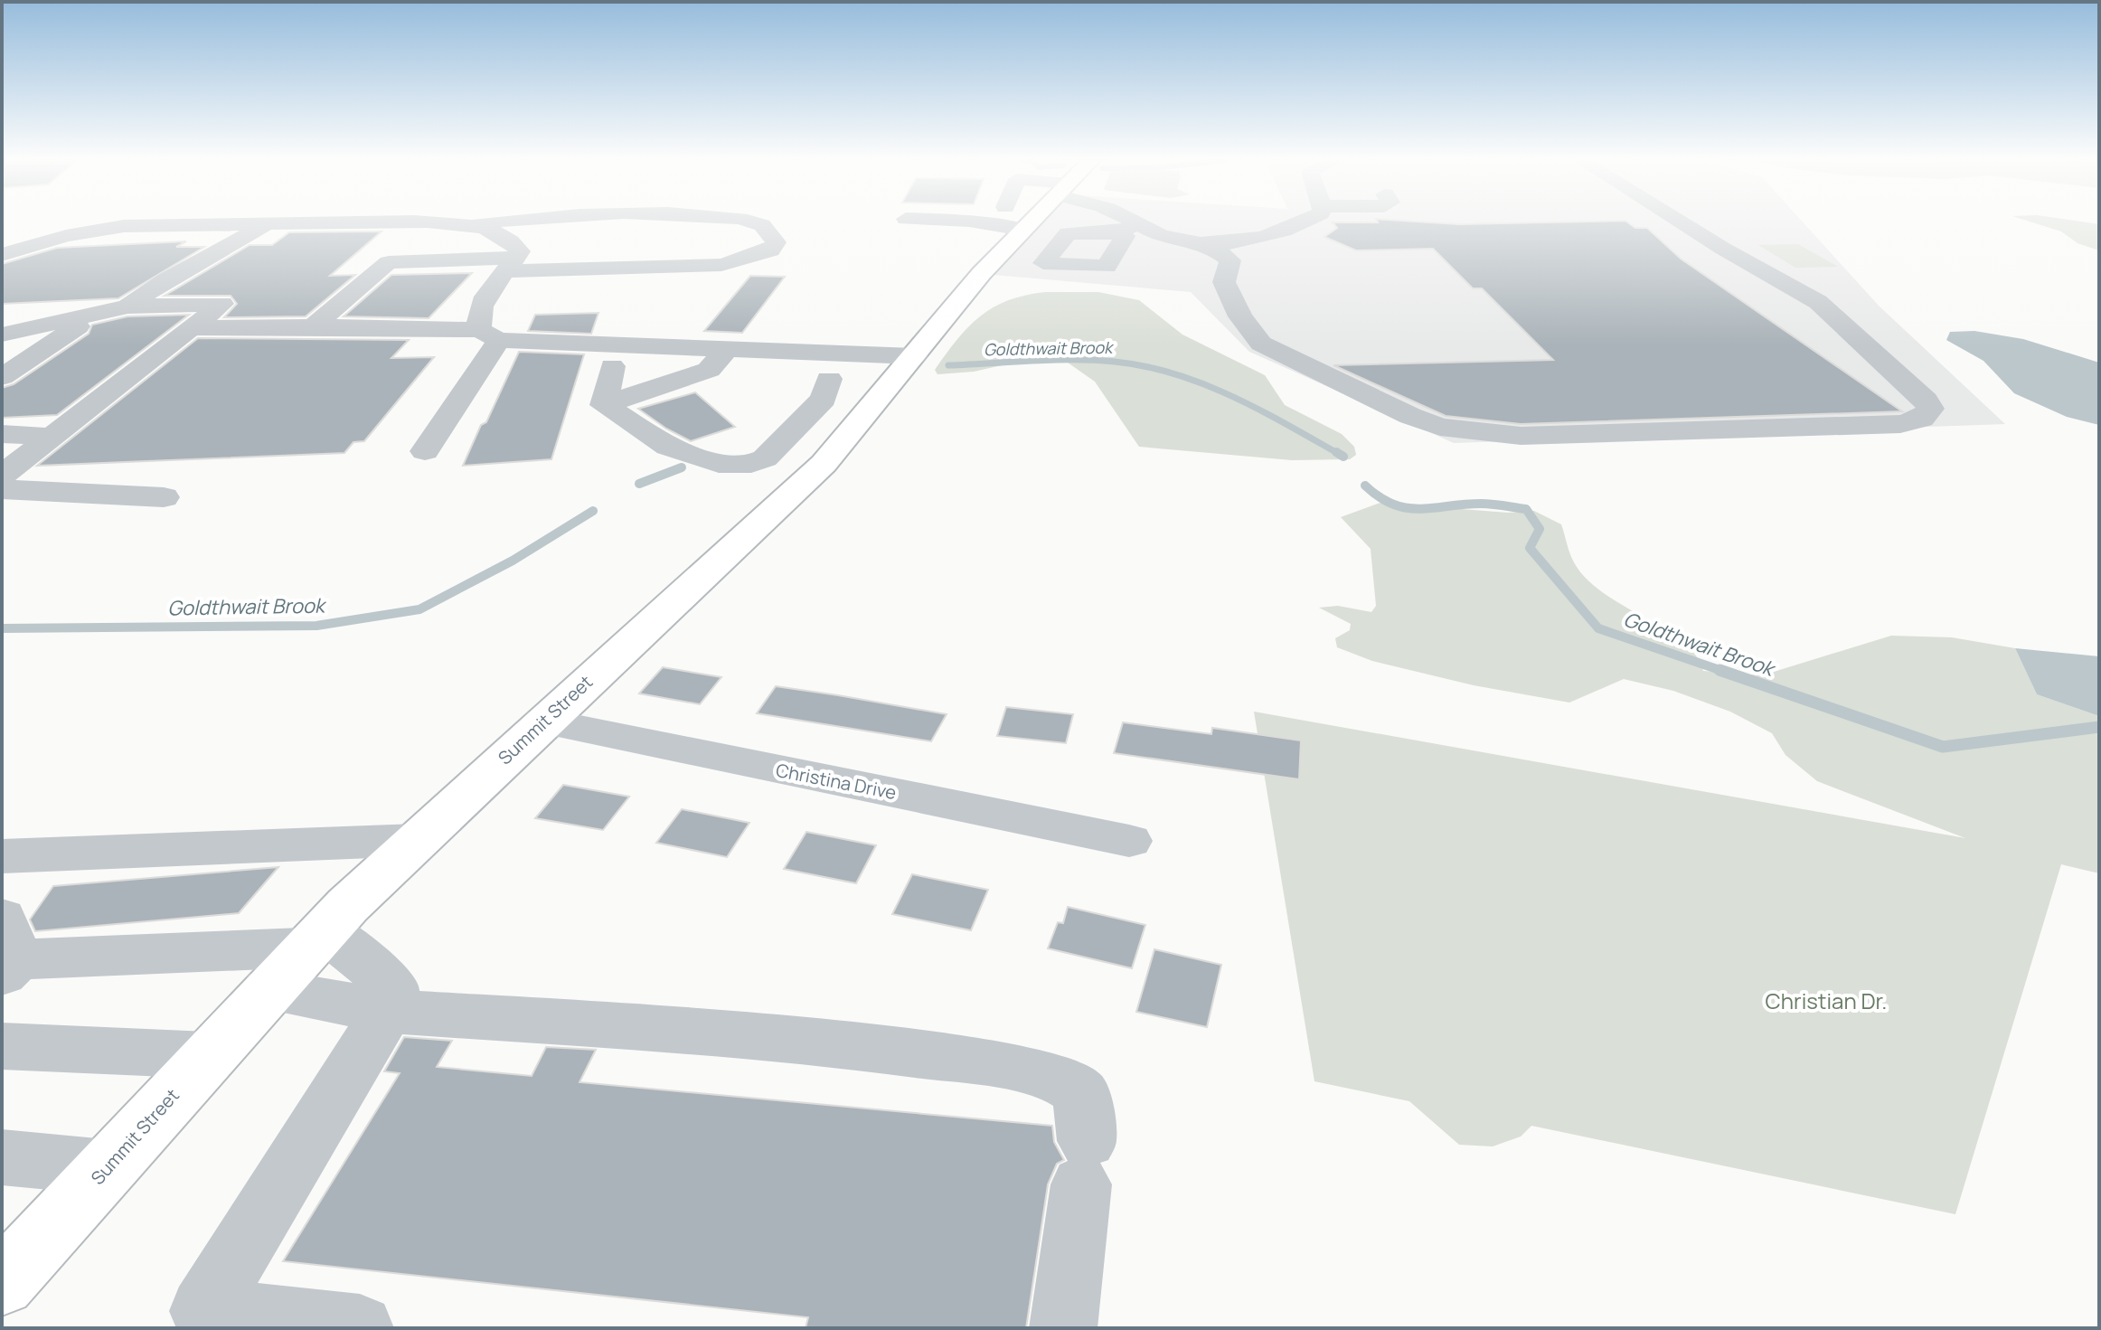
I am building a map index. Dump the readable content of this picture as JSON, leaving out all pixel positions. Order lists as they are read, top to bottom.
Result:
{
  "streets": {
    "main road": ["Summit Street"],
    "street": ["Christina Drive"]
  },
  "crossings": [
    ["Summit Street", "Christina Drive"]
  ],
  "water": ["Goldthwait Brook"],
  "parks": ["Christian Dr."]
}
